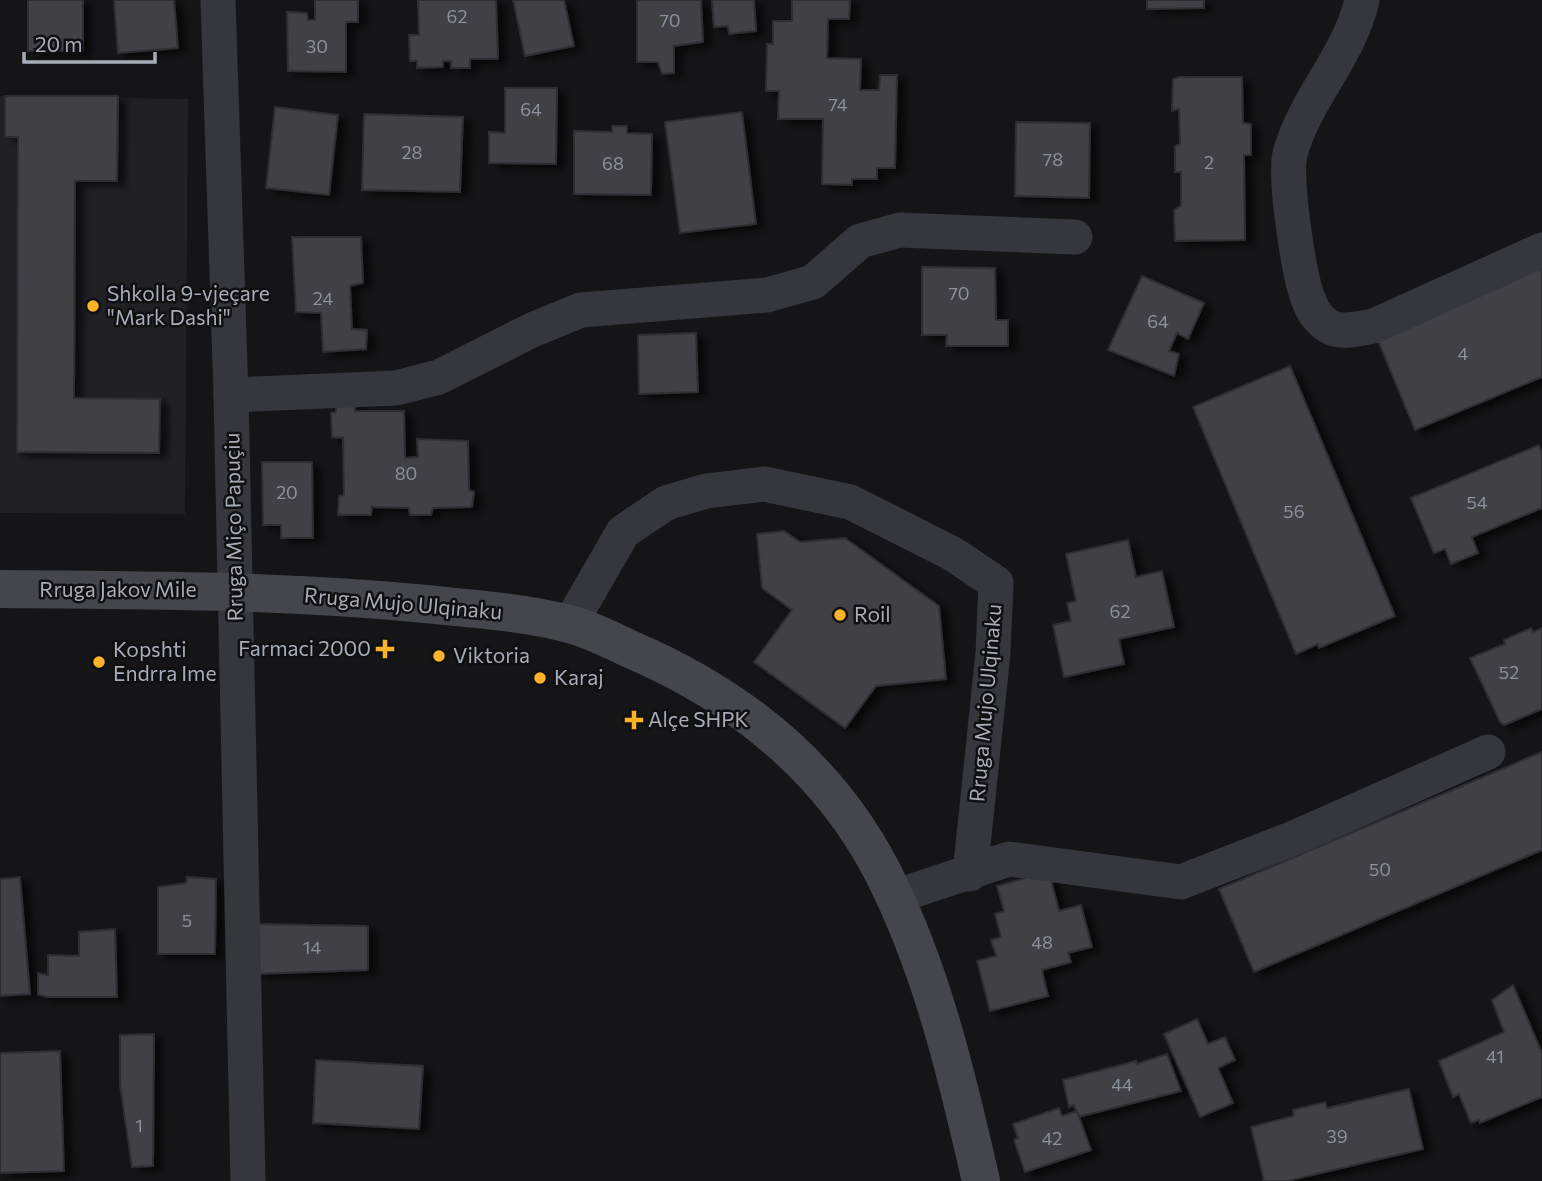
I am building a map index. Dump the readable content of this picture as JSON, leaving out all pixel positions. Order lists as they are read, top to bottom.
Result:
{
  "streets": {
    "main road": ["Rruga Jakov Mile", "Rruga Mujo Ulqinaku"],
    "street": ["Rruga Miço Papuçiu"]
  },
  "crossings": [
    ["Rruga Miço Papuçiu", "Rruga Jakov Mile"],
    ["Rruga Miço Papuçiu", "Rruga Mujo Ulqinaku"],
    ["Rruga Jakov Mile", "Rruga Mujo Ulqinaku"]
  ],
  "places": {
    "other": [
      "Shkolla 9-vjeçare \"Mark Dashi\"",
      "Roil",
      "Viktoria",
      "Kopshti Endrra Ime",
      "Karaj"
    ],
    "health": ["Farmaci 2000", "Alçe SHPK"]
  },
  "house_numbers": [
    "62",
    "70",
    "30",
    "74",
    "64",
    "28",
    "78",
    "2",
    "68",
    "70",
    "24",
    "64",
    "4",
    "80",
    "20",
    "54",
    "56",
    "62",
    "52",
    "50",
    "5",
    "48",
    "14",
    "41",
    "44",
    "1",
    "39",
    "42"
  ],
  "scale_bar": "20 m"
}
